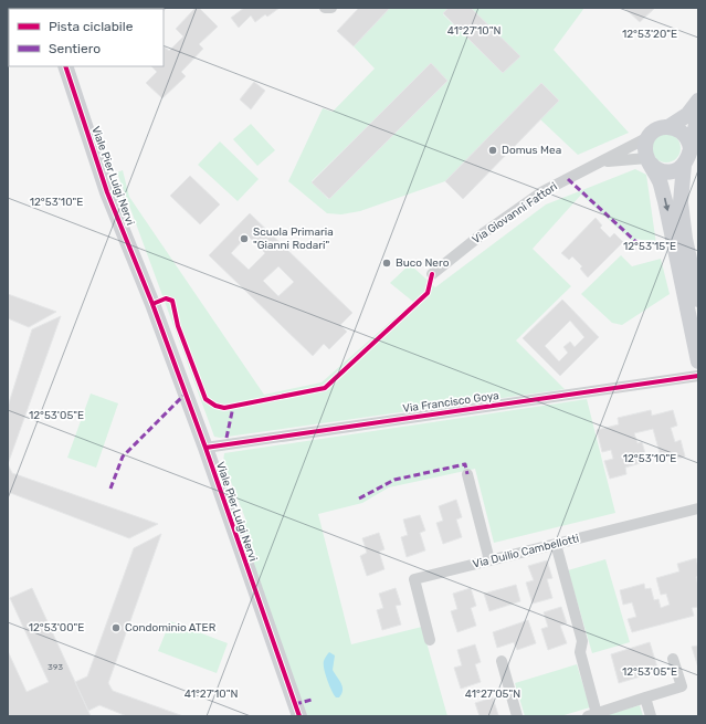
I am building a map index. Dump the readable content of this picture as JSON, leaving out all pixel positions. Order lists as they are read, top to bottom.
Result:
{
  "streets": {
    "street": [
      "Viale Pier Luigi Nervi",
      "Via Giovanni Fattori",
      "Via Francisco Goya",
      "Via Duilio Cambellotti"
    ]
  },
  "crossings": [
    ["Viale Pier Luigi Nervi", "Via Francisco Goya"]
  ],
  "places": [
    "Domus Mea",
    "Scuola Primaria \"Gianni Rodari\"",
    "Buco Nero",
    "Condominio ATER"
  ],
  "house_numbers": ["393"],
  "legend": ["Pista ciclabile", "Sentiero"],
  "coordinates": [
    "41°27'10\"N",
    "12°53'20\"E",
    "12°53'10\"E",
    "12°53'15\"E",
    "12°53'05\"E",
    "12°53'00\"E",
    "41°27'05\"N"
  ]
}
